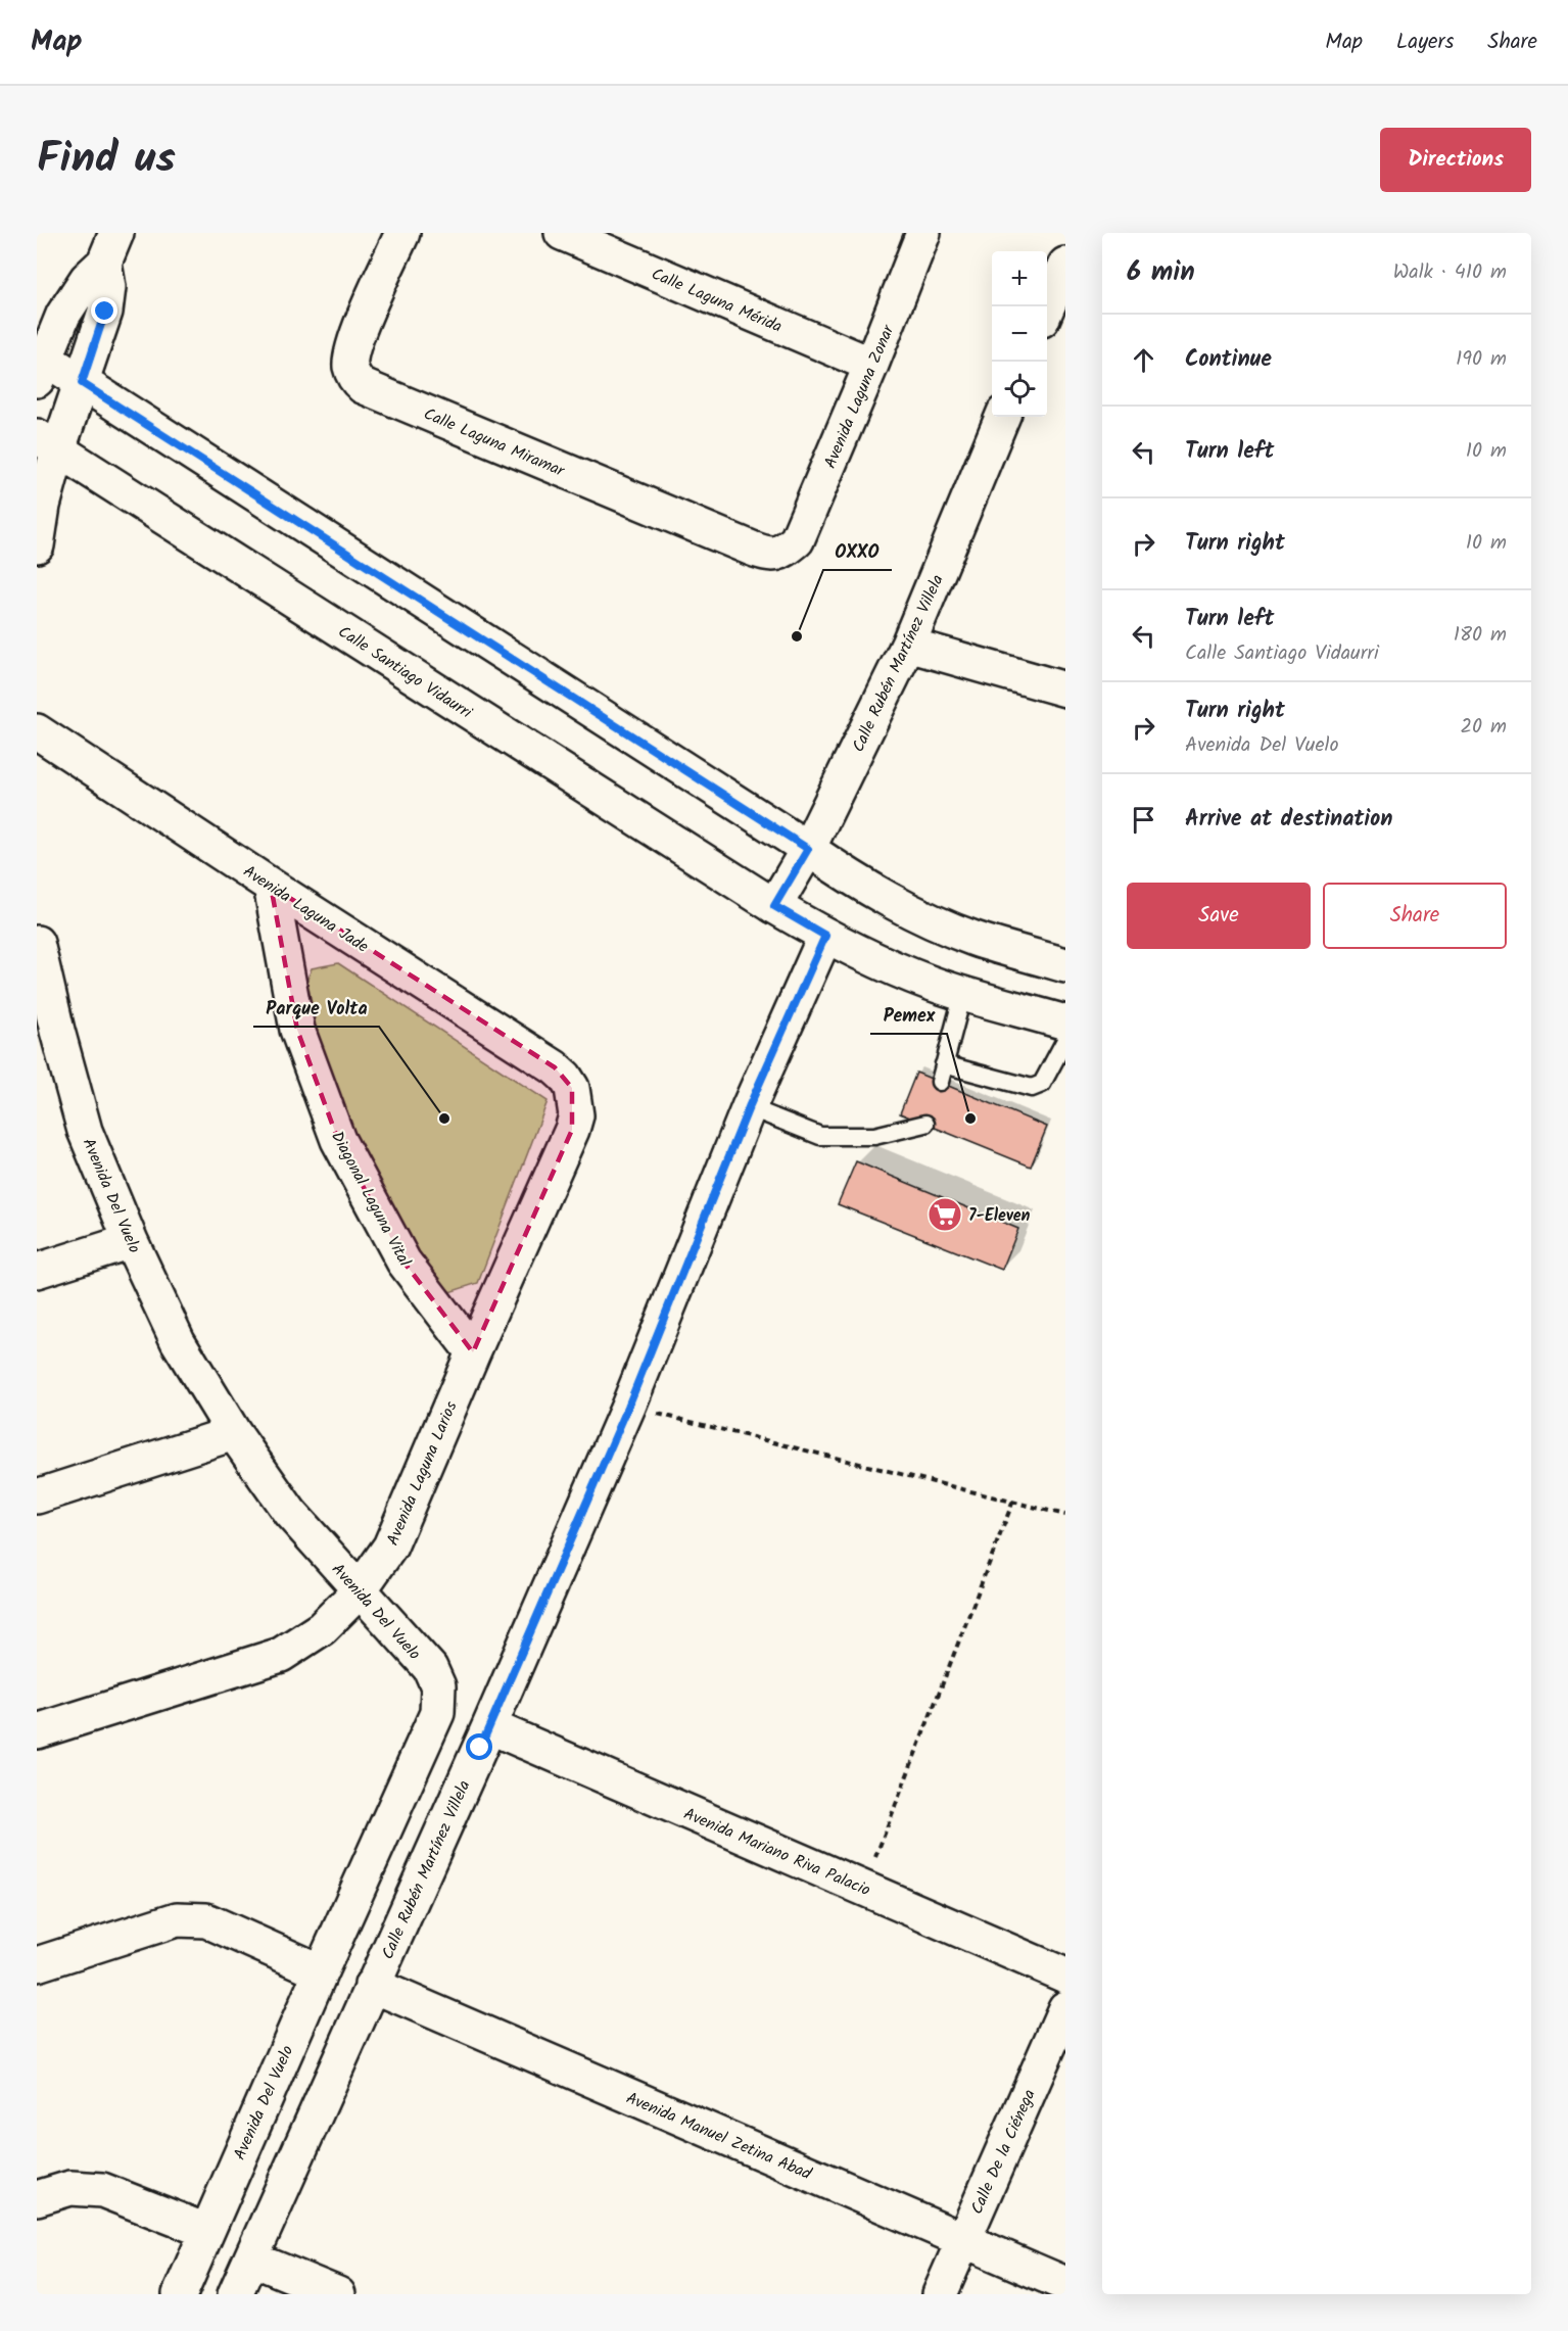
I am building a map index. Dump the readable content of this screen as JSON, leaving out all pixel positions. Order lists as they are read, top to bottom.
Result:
{
  "streets": {
    "street": [
      "Calle Laguna Mérida",
      "Avenida Laguna Zonar",
      "Calle Laguna Miramar",
      "Calle Rubén Martínez Villela",
      "Calle Santiago Vidaurri",
      "Avenida Laguna Jade",
      "Avenida Del Vuelo",
      "Diagonal Laguna Vital",
      "Avenida Laguna Larios",
      "Avenida Mariano Riva Palacio",
      "Avenida Manuel Zetina Abad",
      "Calle De la Ciénega"
    ]
  },
  "crossings": [
    ["Calle Laguna Mérida", "Avenida Laguna Zonar"],
    ["Avenida Laguna Zonar", "Calle Laguna Miramar"],
    ["Calle Rubén Martínez Villela", "Calle Santiago Vidaurri"],
    ["Calle Rubén Martínez Villela", "Avenida Mariano Riva Palacio"],
    ["Calle Rubén Martínez Villela", "Avenida Manuel Zetina Abad"],
    ["Avenida Laguna Jade", "Diagonal Laguna Vital"],
    ["Avenida Laguna Jade", "Avenida Laguna Larios"],
    ["Avenida Del Vuelo", "Avenida Laguna Larios"],
    ["Diagonal Laguna Vital", "Avenida Laguna Larios"],
    ["Avenida Manuel Zetina Abad", "Calle De la Ciénega"]
  ],
  "places": {
    "other": ["OXXO", "Parque Volta", "Pemex"],
    "supermarket": ["7-Eleven"]
  },
  "page": {
    "header": "Map",
    "nav": ["Map", "Layers", "Share"],
    "title": "Find us",
    "buttons": [
      "Directions",
      ["Save", "Share"]
    ],
    "heading": ["6 min", "Walk · 410 m"],
    "map_buttons": ["+", "−"],
    "list": [
      ["Continue", "190 m"],
      ["Turn left", "10 m"],
      ["Turn right", "10 m"],
      ["Turn left", "Calle Santiago Vidaurri", "180 m"],
      ["Turn right", "Avenida Del Vuelo", "20 m"],
      "Arrive at destination"
    ]
  }
}
